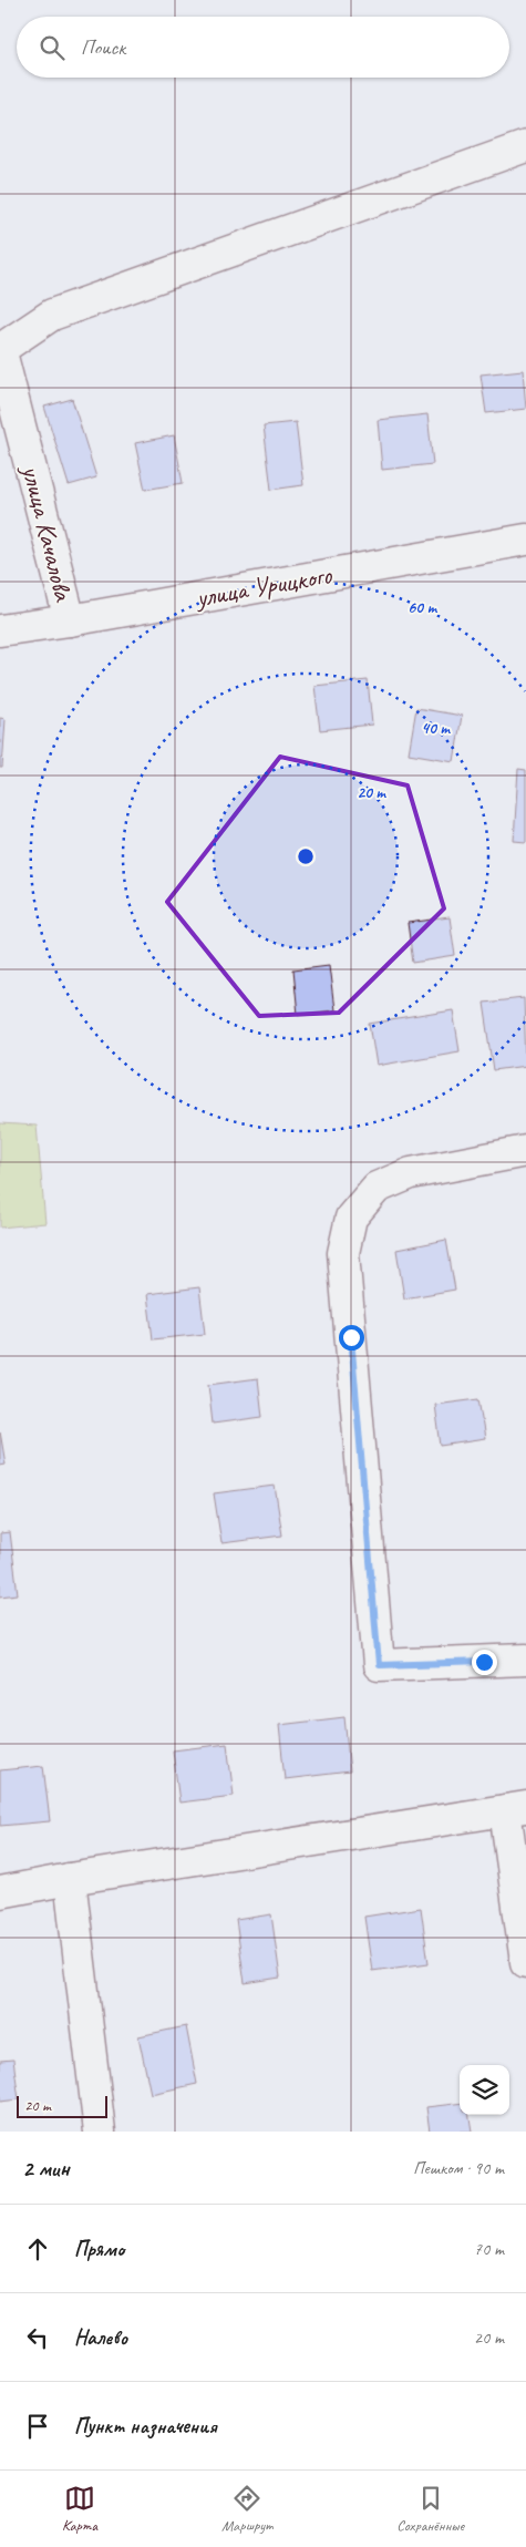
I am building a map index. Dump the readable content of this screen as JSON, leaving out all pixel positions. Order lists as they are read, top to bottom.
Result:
{
  "streets": {
    "street": ["улица Качалова", "улица Урицкого"]
  },
  "crossings": [
    ["улица Качалова", "улица Урицкого"]
  ],
  "scale_bar": "20 m",
  "page": {
    "search": "Поиск",
    "scale": "20 m",
    "heading": ["2 мин", "Пешком · 90 m"],
    "list": [
      ["Прямо", "70 m"],
      ["Налево", "20 m"],
      "Пункт назначения"
    ],
    "nav": ["Карта", "Маршрут", "Сохранённые"]
  },
  "rings": ["60 m", "40 m", "20 m"]
}
